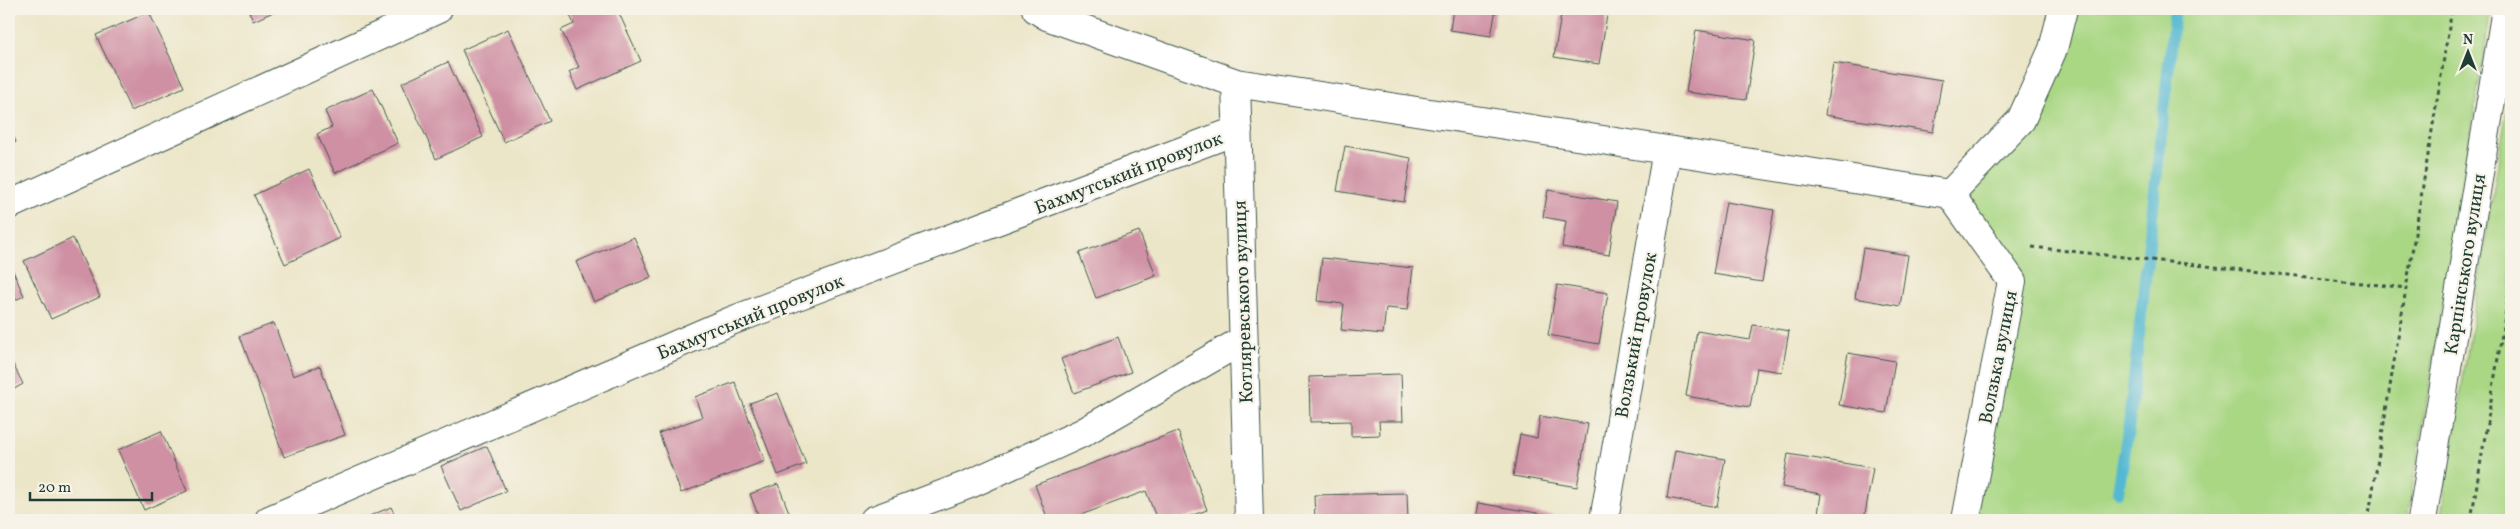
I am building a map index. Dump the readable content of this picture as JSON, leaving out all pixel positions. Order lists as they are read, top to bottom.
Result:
{
  "streets": {
    "street": [
      "Бахмутський провулок",
      "Карпінського вулиця",
      "Котляревського вулиця",
      "Волзький провулок",
      "Волзька вулиця"
    ]
  },
  "crossings": [
    ["Бахмутський провулок", "Котляревського вулиця"]
  ],
  "scale_bar": "20 m",
  "north": "top"
}
